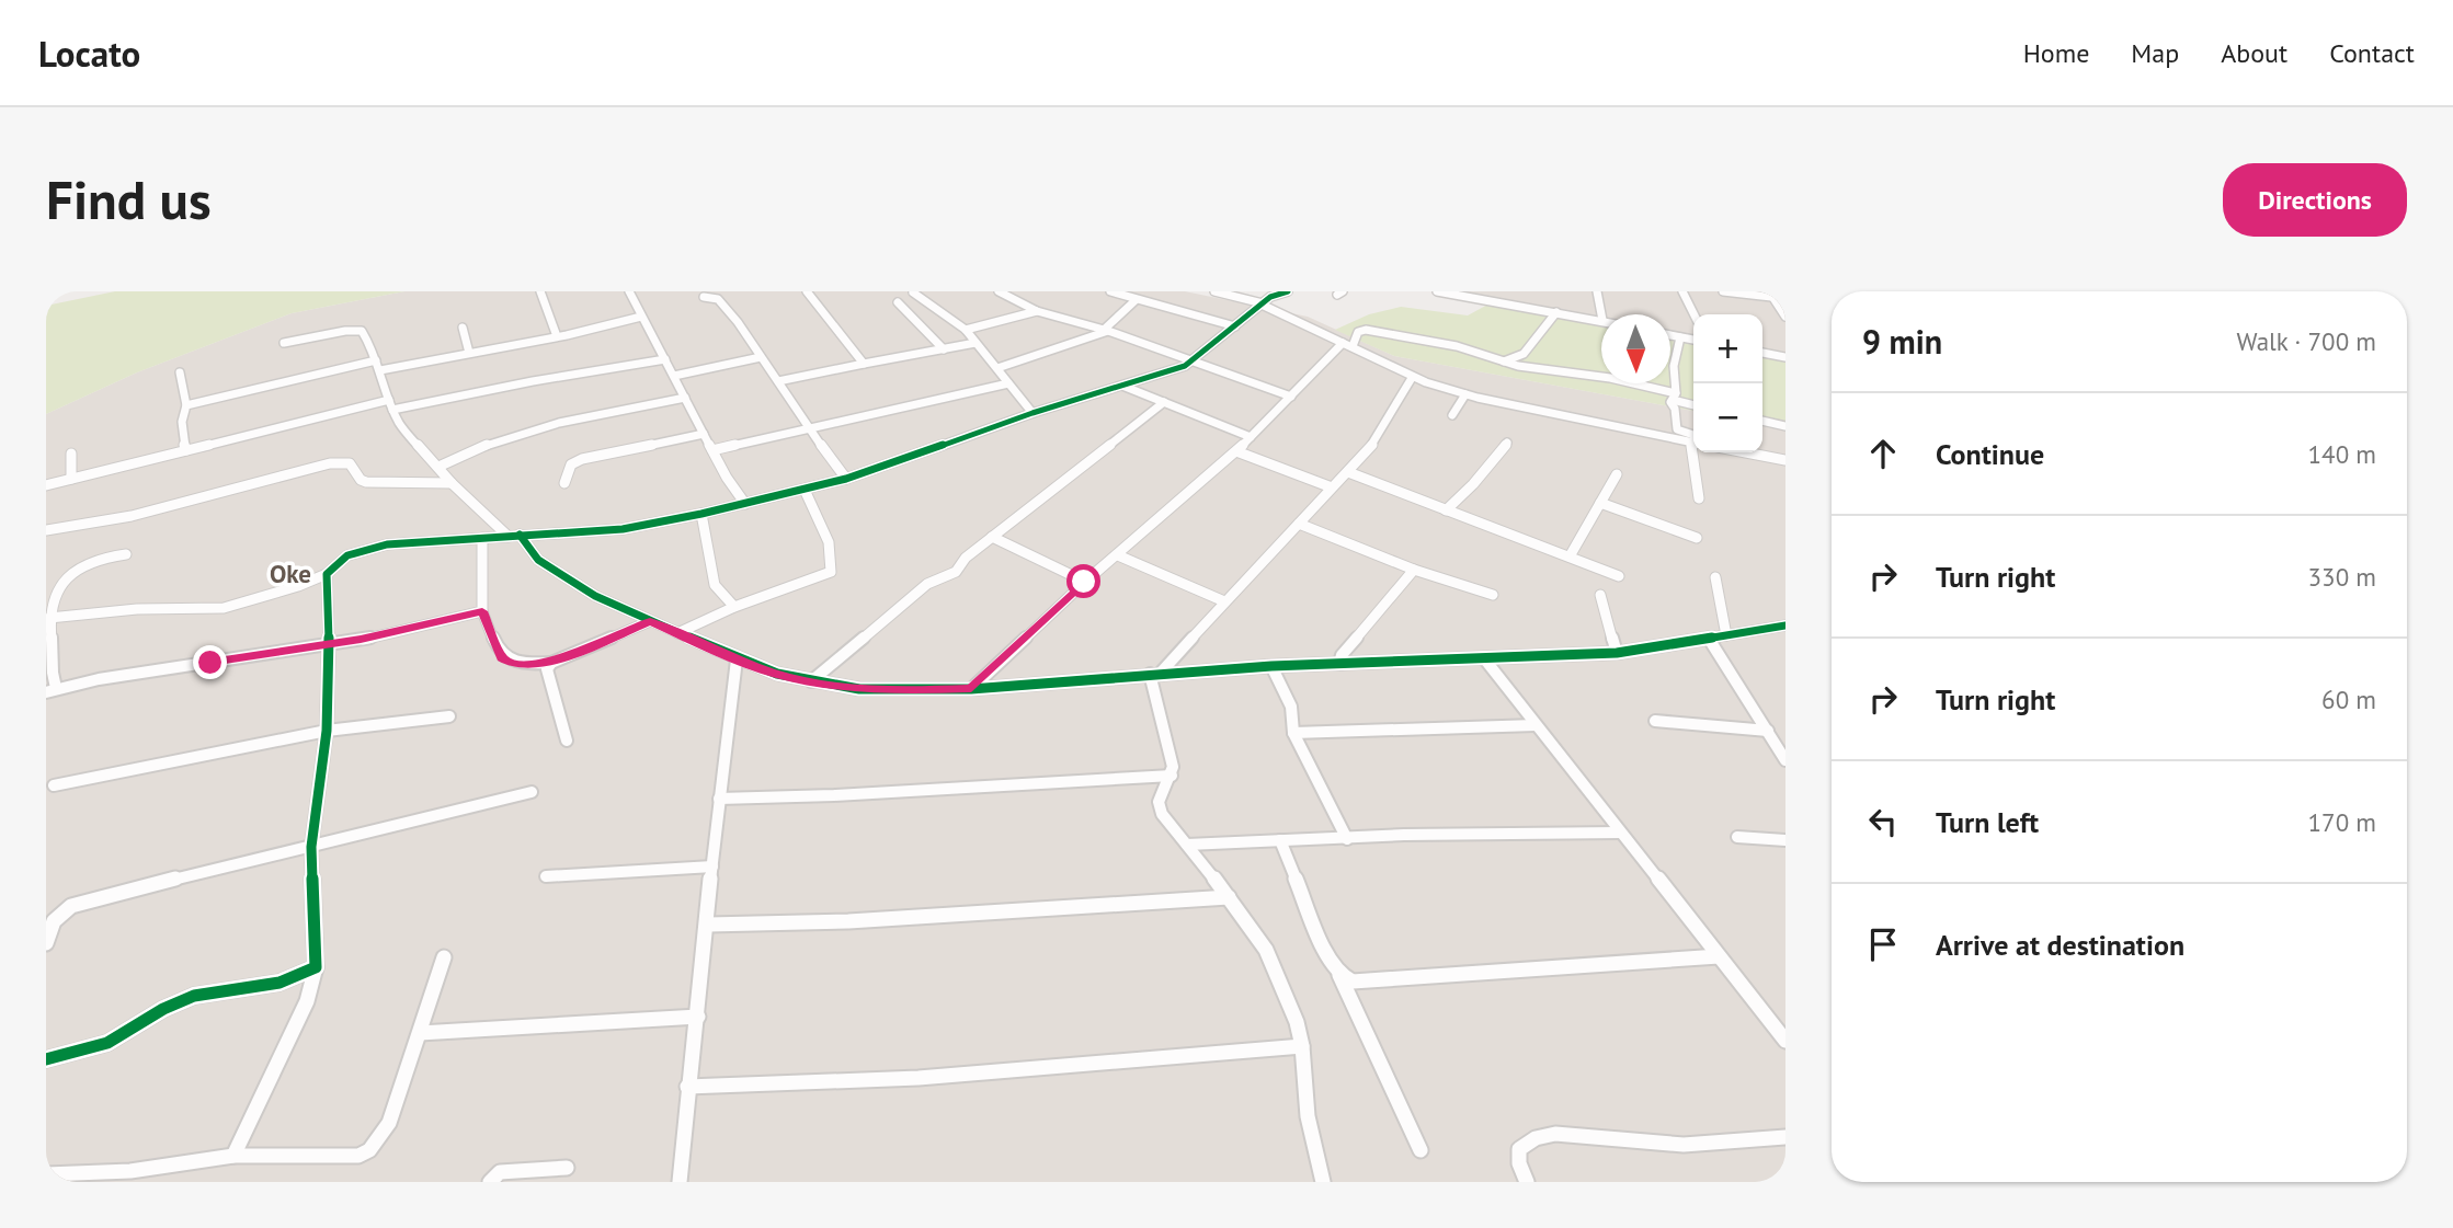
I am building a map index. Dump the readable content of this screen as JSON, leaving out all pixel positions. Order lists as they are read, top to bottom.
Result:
{
  "districts": ["Oke"],
  "north": "bottom",
  "page": {
    "header": "Locato",
    "nav": [
      "Home",
      "Map",
      "About",
      "Contact"
    ],
    "buttons": "Directions",
    "title": "Find us",
    "heading": ["9 min", "Walk · 700 m"],
    "map_buttons": ["+", "−"],
    "list": [
      ["Continue", "140 m"],
      ["Turn right", "330 m"],
      ["Turn right", "60 m"],
      ["Turn left", "170 m"],
      "Arrive at destination"
    ]
  }
}
